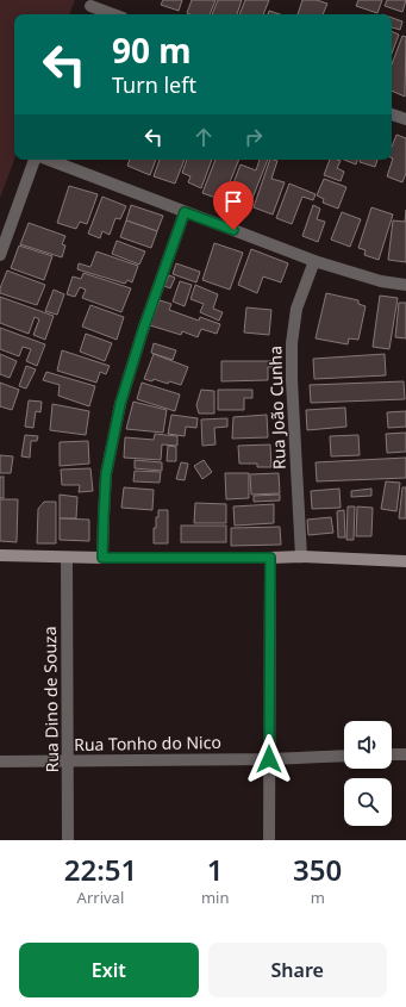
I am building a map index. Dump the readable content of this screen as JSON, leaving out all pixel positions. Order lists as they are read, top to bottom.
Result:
{
  "streets": {
    "street": ["Rua João Cunha", "Rua Dino de Souza", "Rua Tonho do Nico"]
  },
  "crossings": [
    ["Rua Dino de Souza", "Rua Tonho do Nico"]
  ],
  "page": {
    "turn": ["90 m", "Turn left"],
    "eta": [
      "22:51",
      "Arrival",
      "1",
      "min",
      "350",
      "m"
    ],
    "buttons": ["Exit", "Share"]
  }
}
